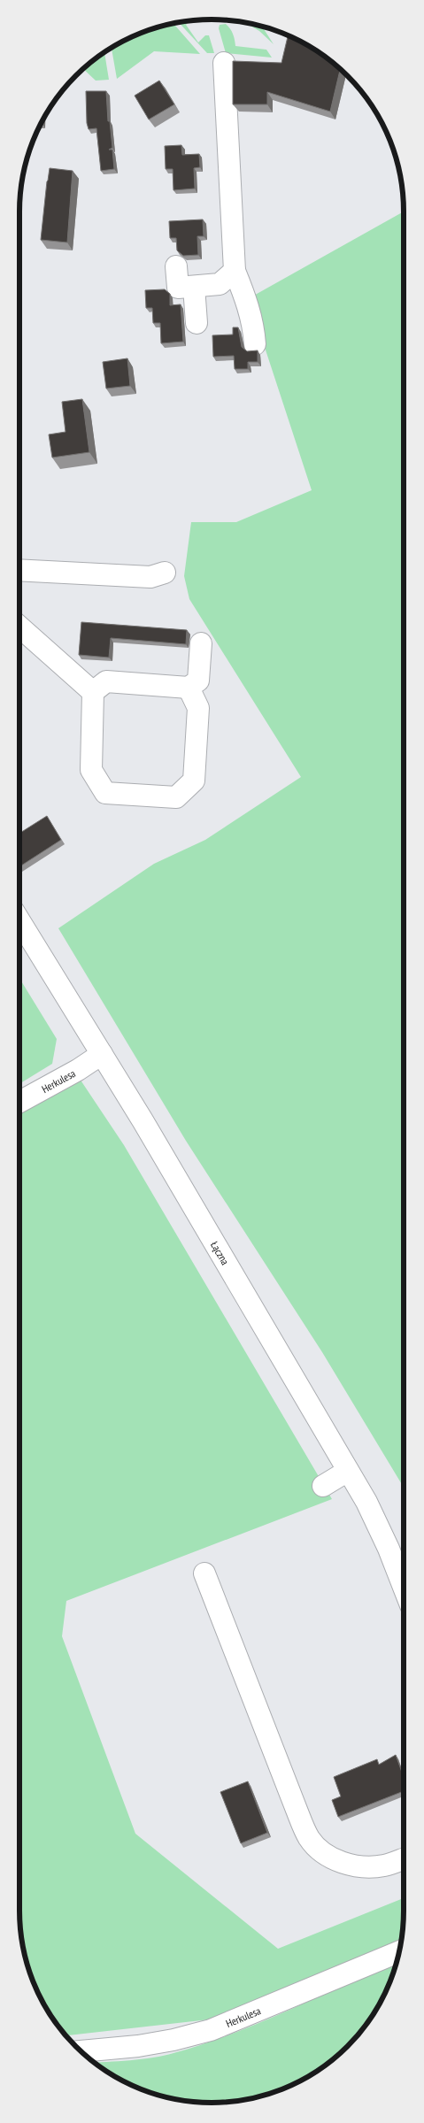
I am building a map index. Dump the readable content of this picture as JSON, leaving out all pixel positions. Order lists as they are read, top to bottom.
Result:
{
  "streets": {
    "street": ["Herkulesa", "Łączna"]
  },
  "crossings": [
    ["Herkulesa", "Łączna"]
  ]
}
